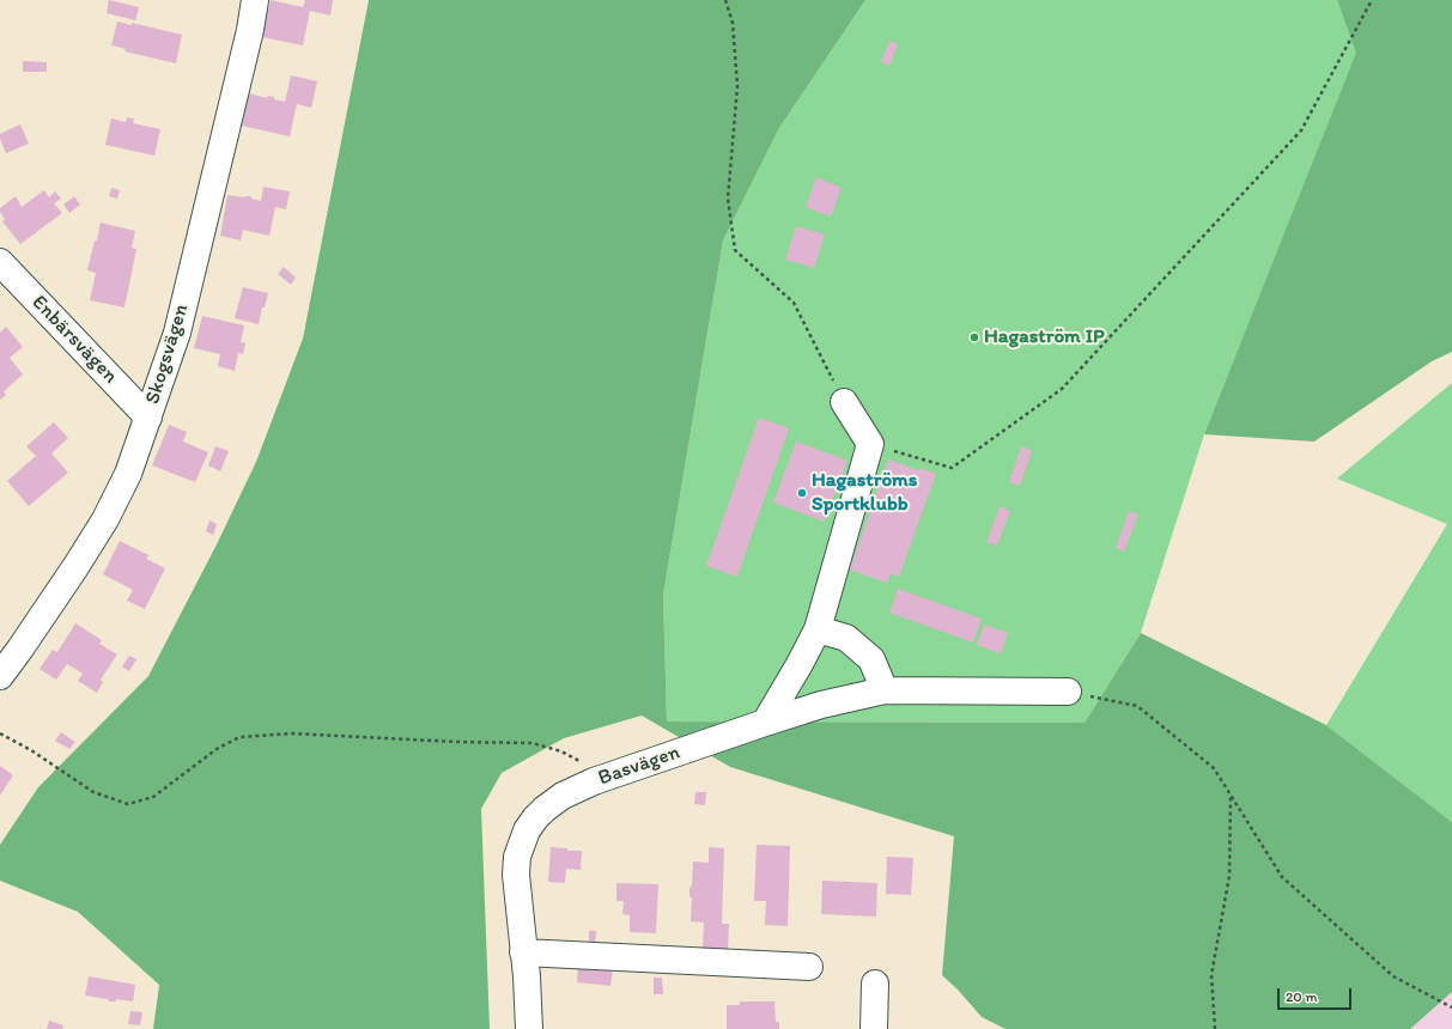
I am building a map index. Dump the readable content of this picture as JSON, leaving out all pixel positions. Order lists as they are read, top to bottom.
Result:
{
  "streets": {
    "street": ["Enbärsvägen", "Skogsvägen", "Basvägen"]
  },
  "crossings": [
    ["Enbärsvägen", "Skogsvägen"]
  ],
  "places": ["Hagaström IP", "Hagaströms Sportklubb"],
  "scale_bar": "20 m"
}
